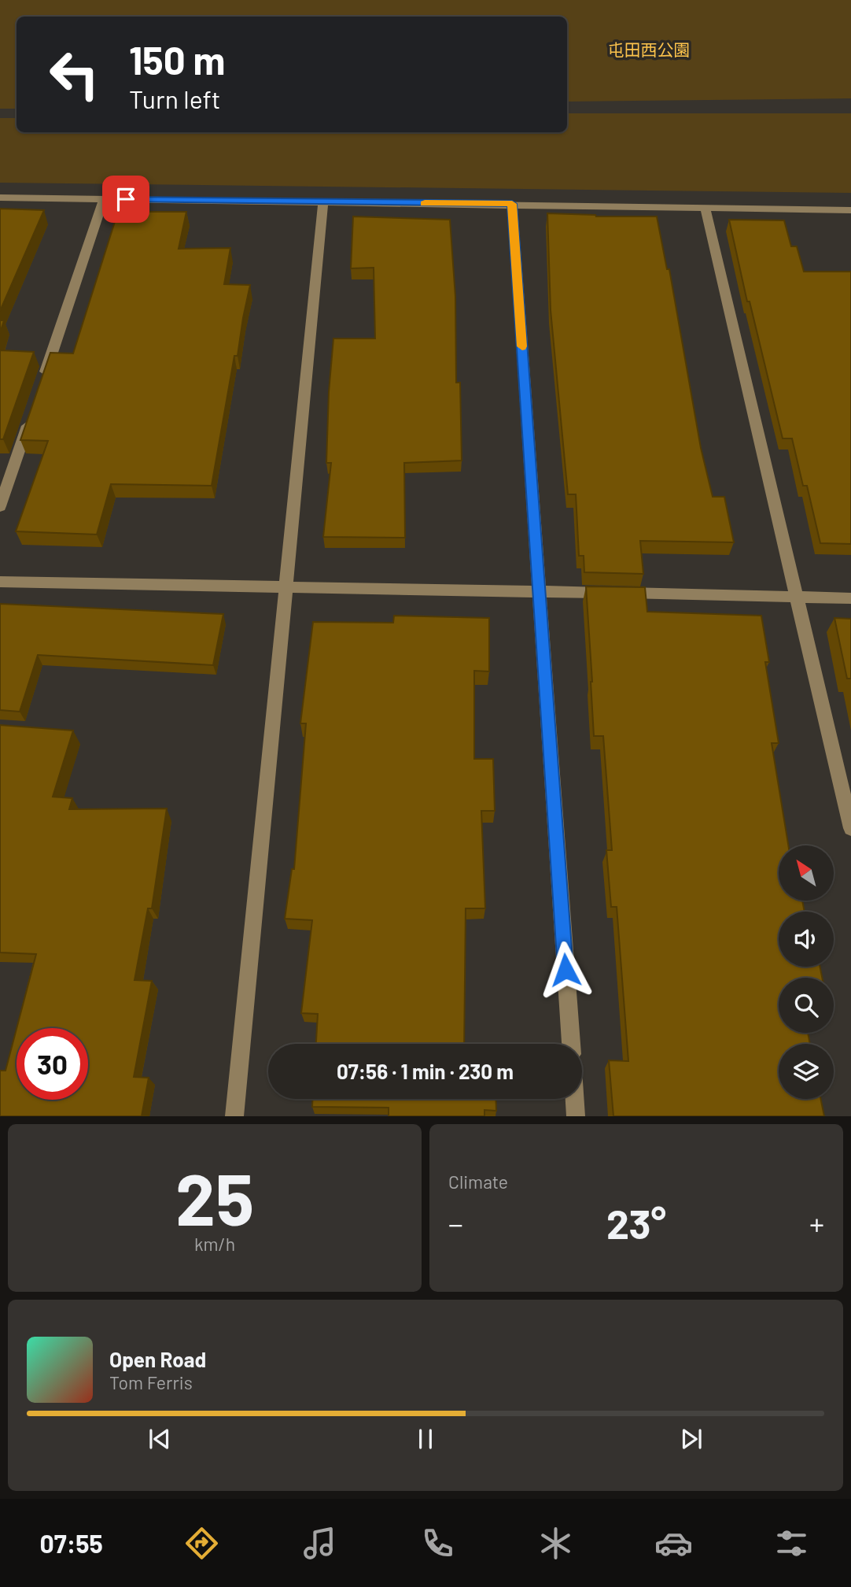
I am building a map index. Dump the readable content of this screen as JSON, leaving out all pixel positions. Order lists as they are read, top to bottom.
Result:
{
  "parks": ["屯田西公園"],
  "north": "top left",
  "page": {
    "turn": ["150 m", "Turn left"],
    "limit": "30",
    "trip": "07:56 · 1 min · 230 m",
    "tile": [
      ["25", "km/h"],
      "Climate"
    ],
    "heat": ["−", "23°", "+"],
    "song": ["Open Road", "Tom Ferris"],
    "tabs": "07:55"
  }
}
